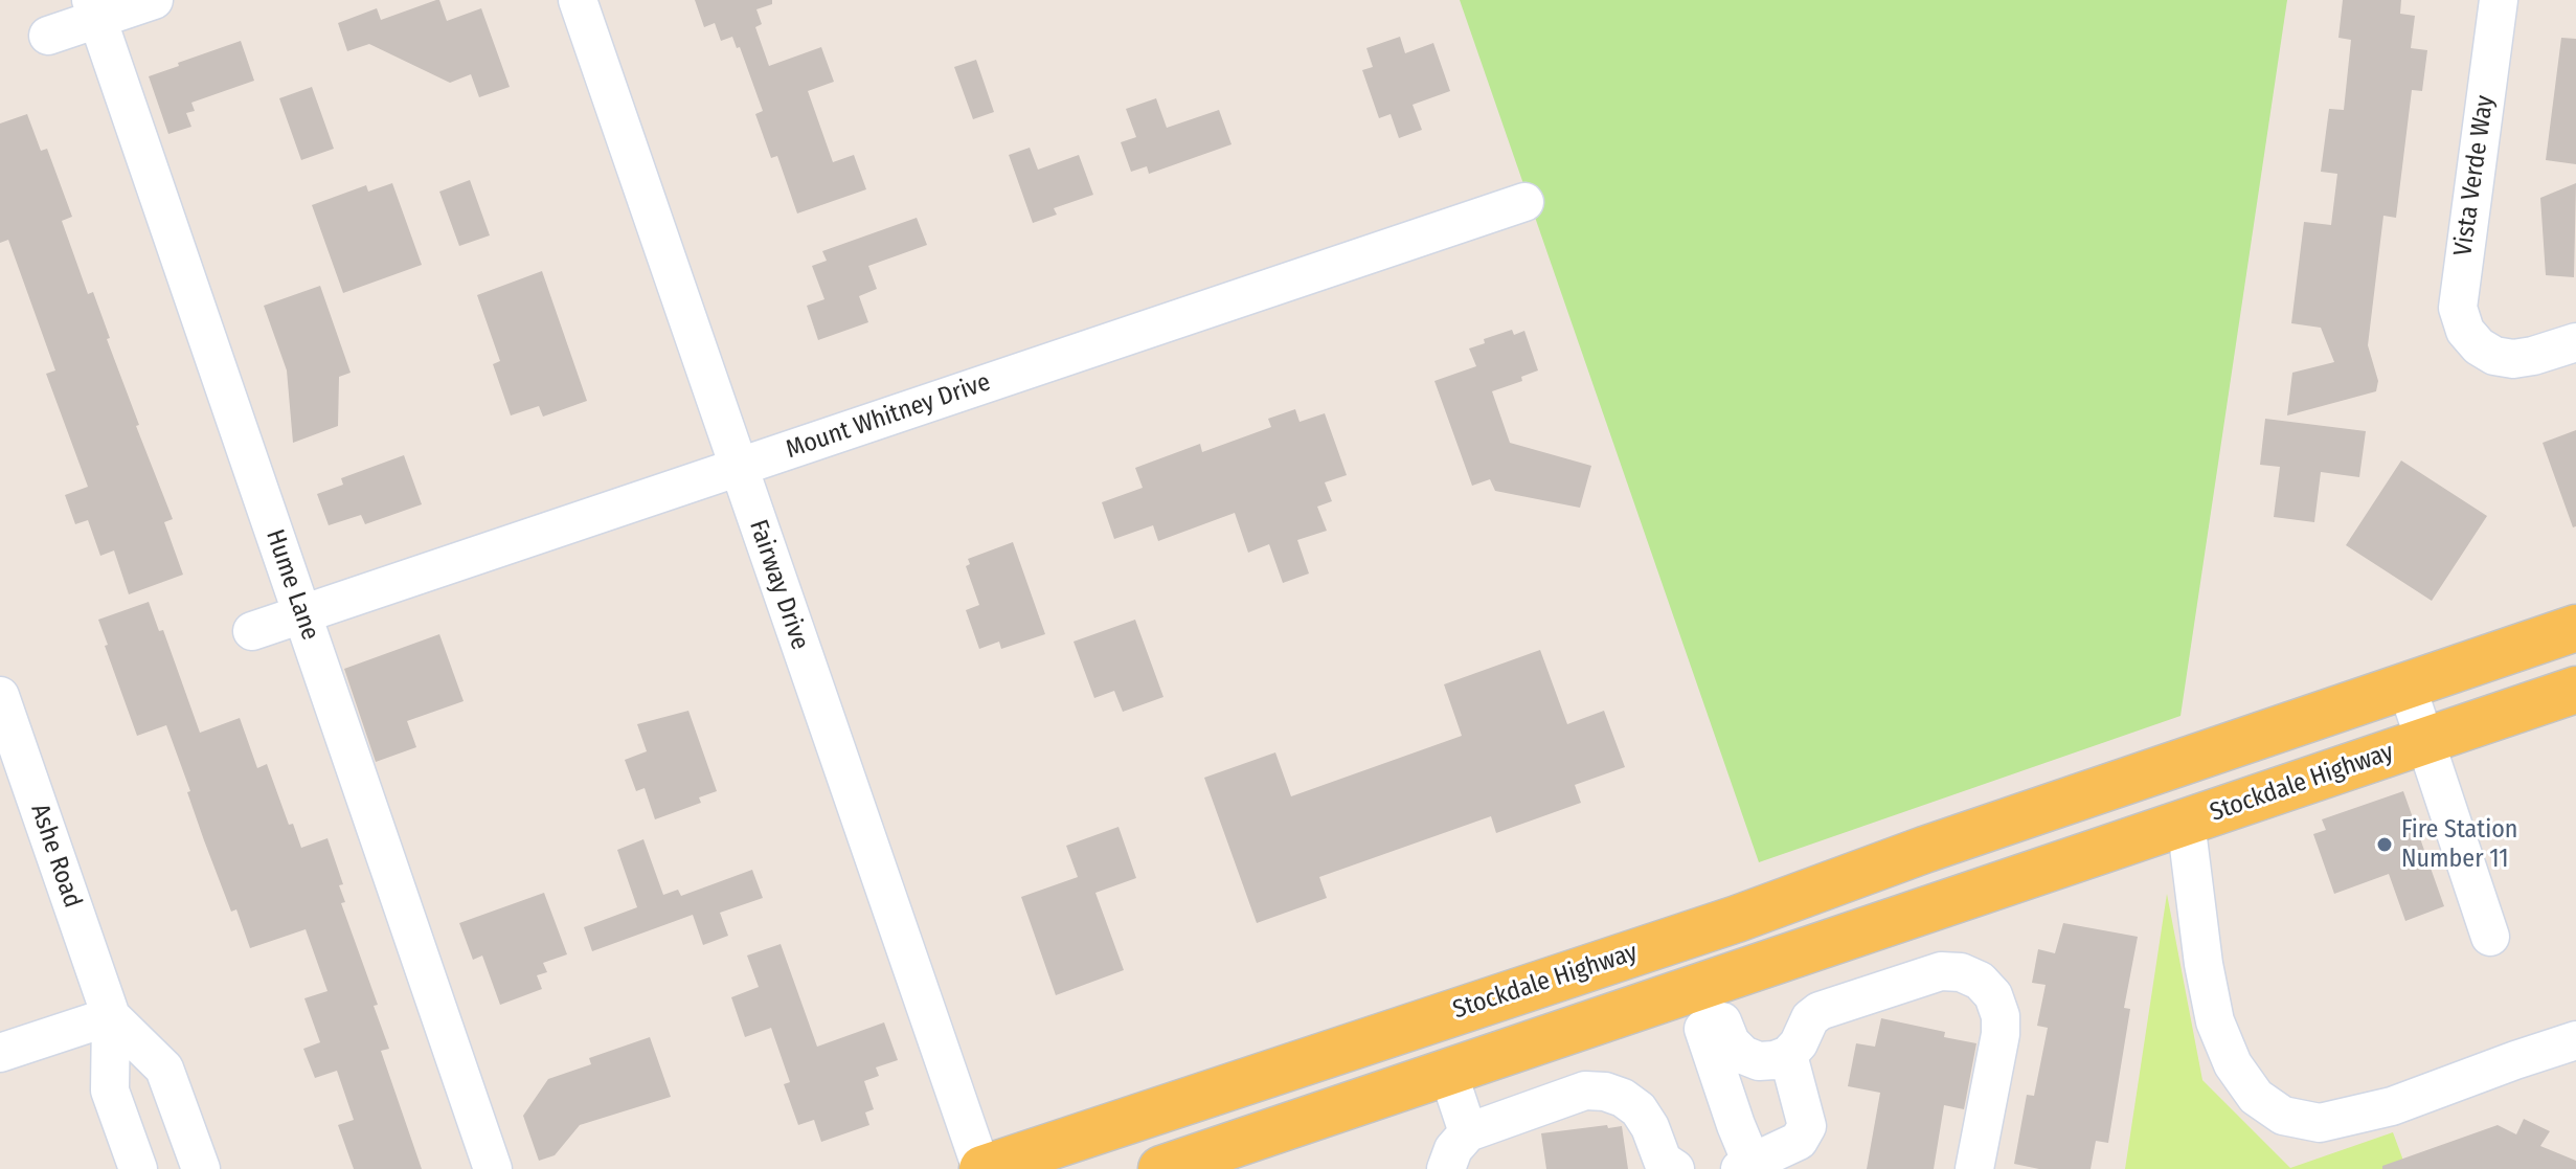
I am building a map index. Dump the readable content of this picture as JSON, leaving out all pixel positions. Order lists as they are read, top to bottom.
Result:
{
  "streets": {
    "main road": ["Stockdale Highway"],
    "street": [
      "Vista Verde Way",
      "Mount Whitney Drive",
      "Hume Lane",
      "Fairway Drive",
      "Ashe Road"
    ]
  },
  "crossings": [
    ["Mount Whitney Drive", "Hume Lane"],
    ["Mount Whitney Drive", "Fairway Drive"],
    ["Fairway Drive", "Stockdale Highway"]
  ],
  "places": ["Fire Station Number 11"]
}
